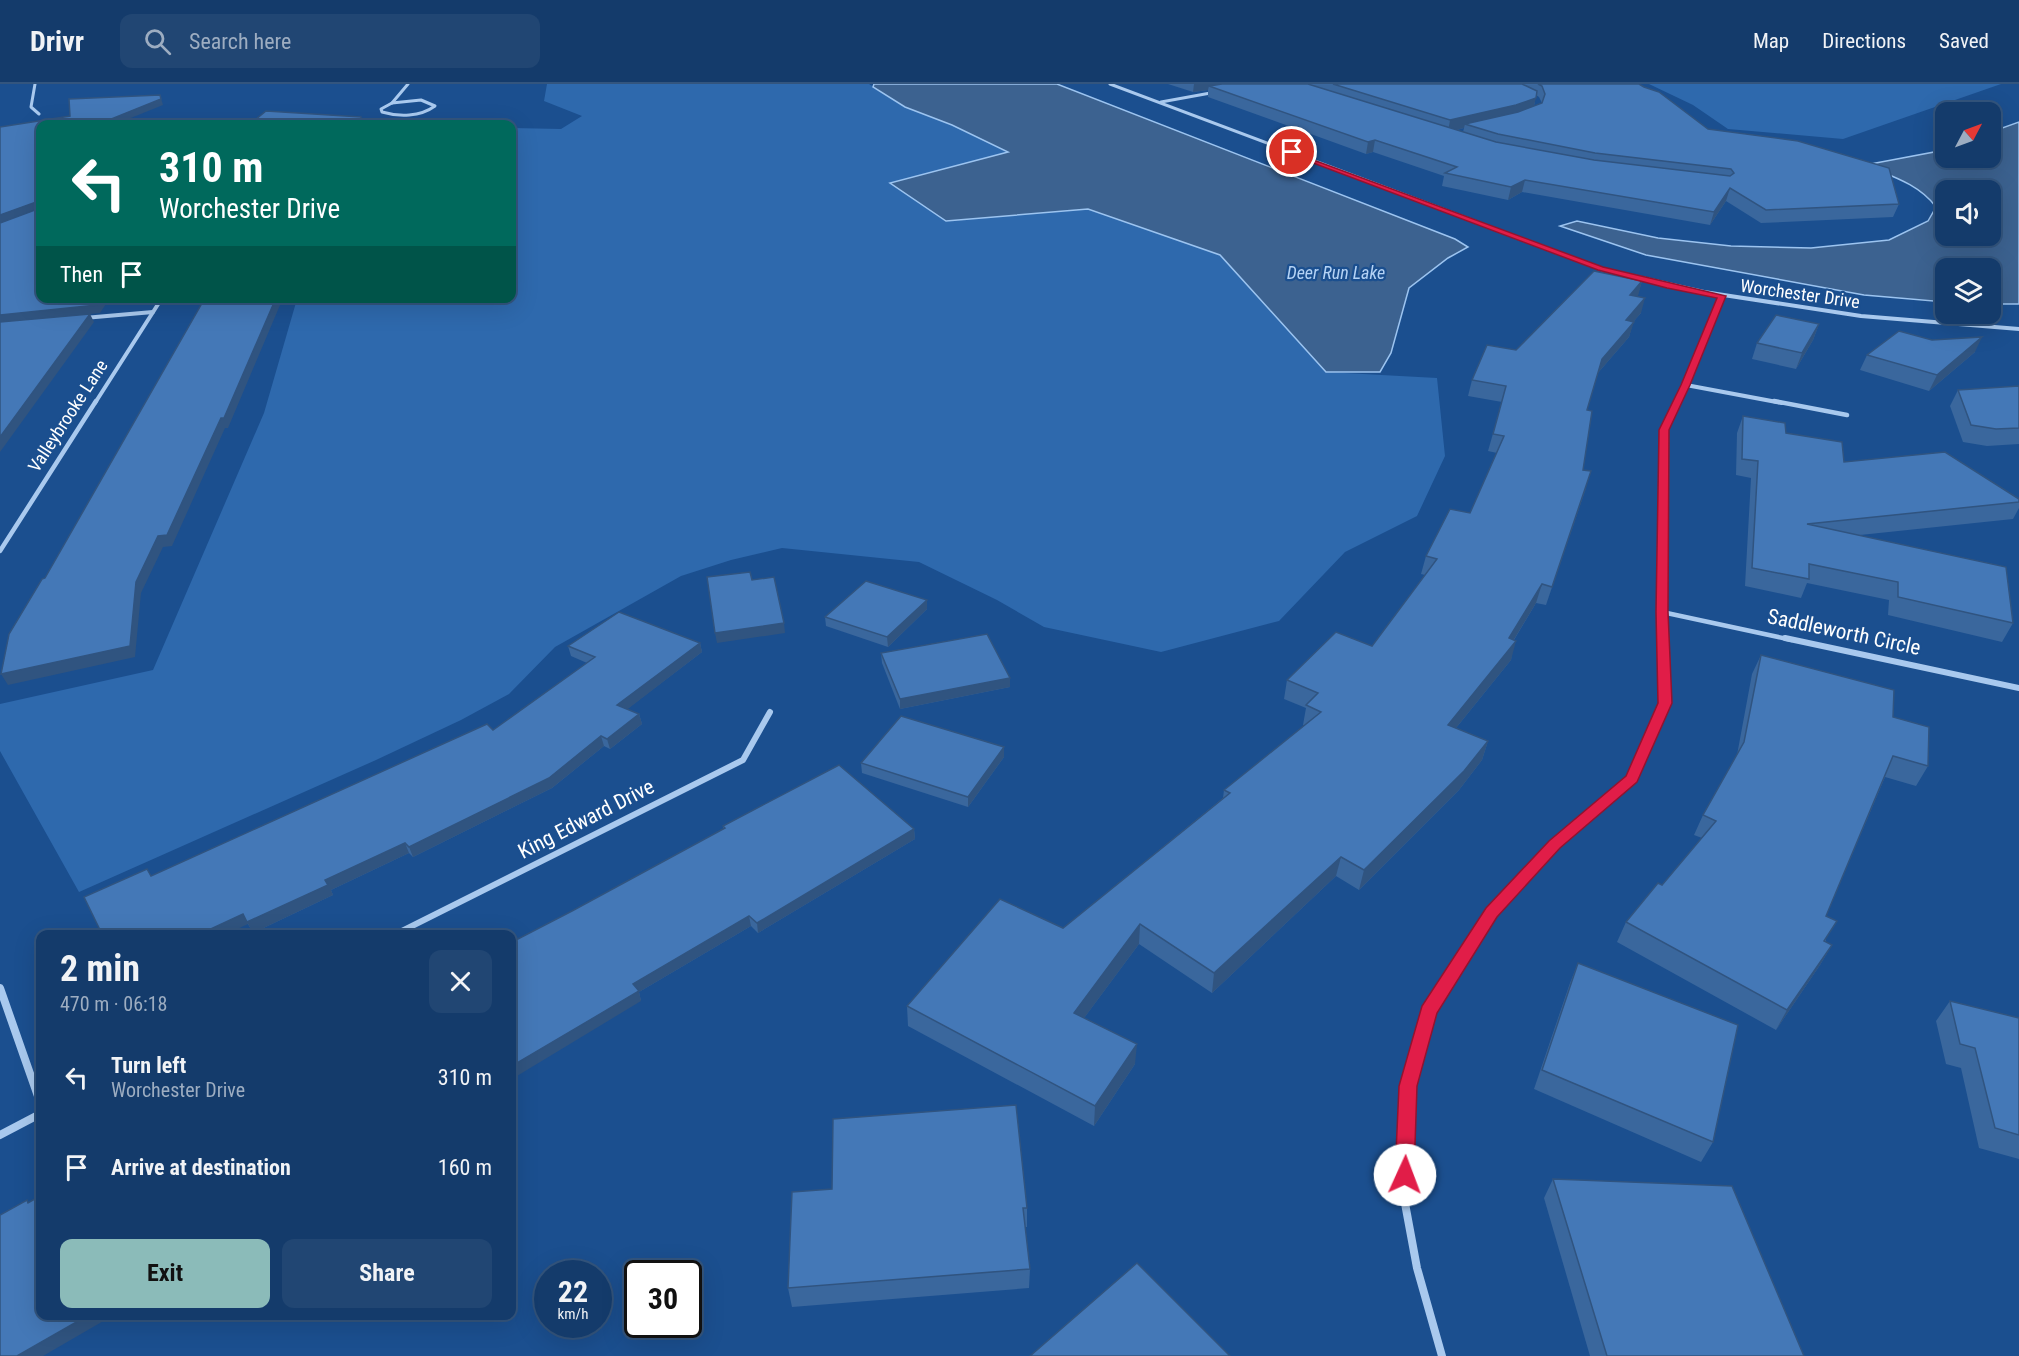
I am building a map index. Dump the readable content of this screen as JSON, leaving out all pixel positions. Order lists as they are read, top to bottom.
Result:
{
  "streets": {
    "street": [
      "Worchester Drive",
      "Valleybrooke Lane",
      "Saddleworth Circle",
      "King Edward Drive"
    ]
  },
  "water": ["Deer Run Lake"],
  "north": "top right",
  "page": {
    "header": "Drivr",
    "search": "Search here",
    "nav": ["Map", "Directions", "Saved"],
    "turn": ["310 m", "Worchester Drive"],
    "then": "Then",
    "heading": ["2 min", "470 m · 06:18"],
    "list": [
      {
        "name": "Turn left",
        "note": "Worchester Drive",
        "value": "310 m"
      },
      {
        "name": "Arrive at destination",
        "value": "160 m"
      }
    ],
    "buttons": ["Exit", "Share"],
    "speed": "22 km/h",
    "limit": "30"
  }
}
